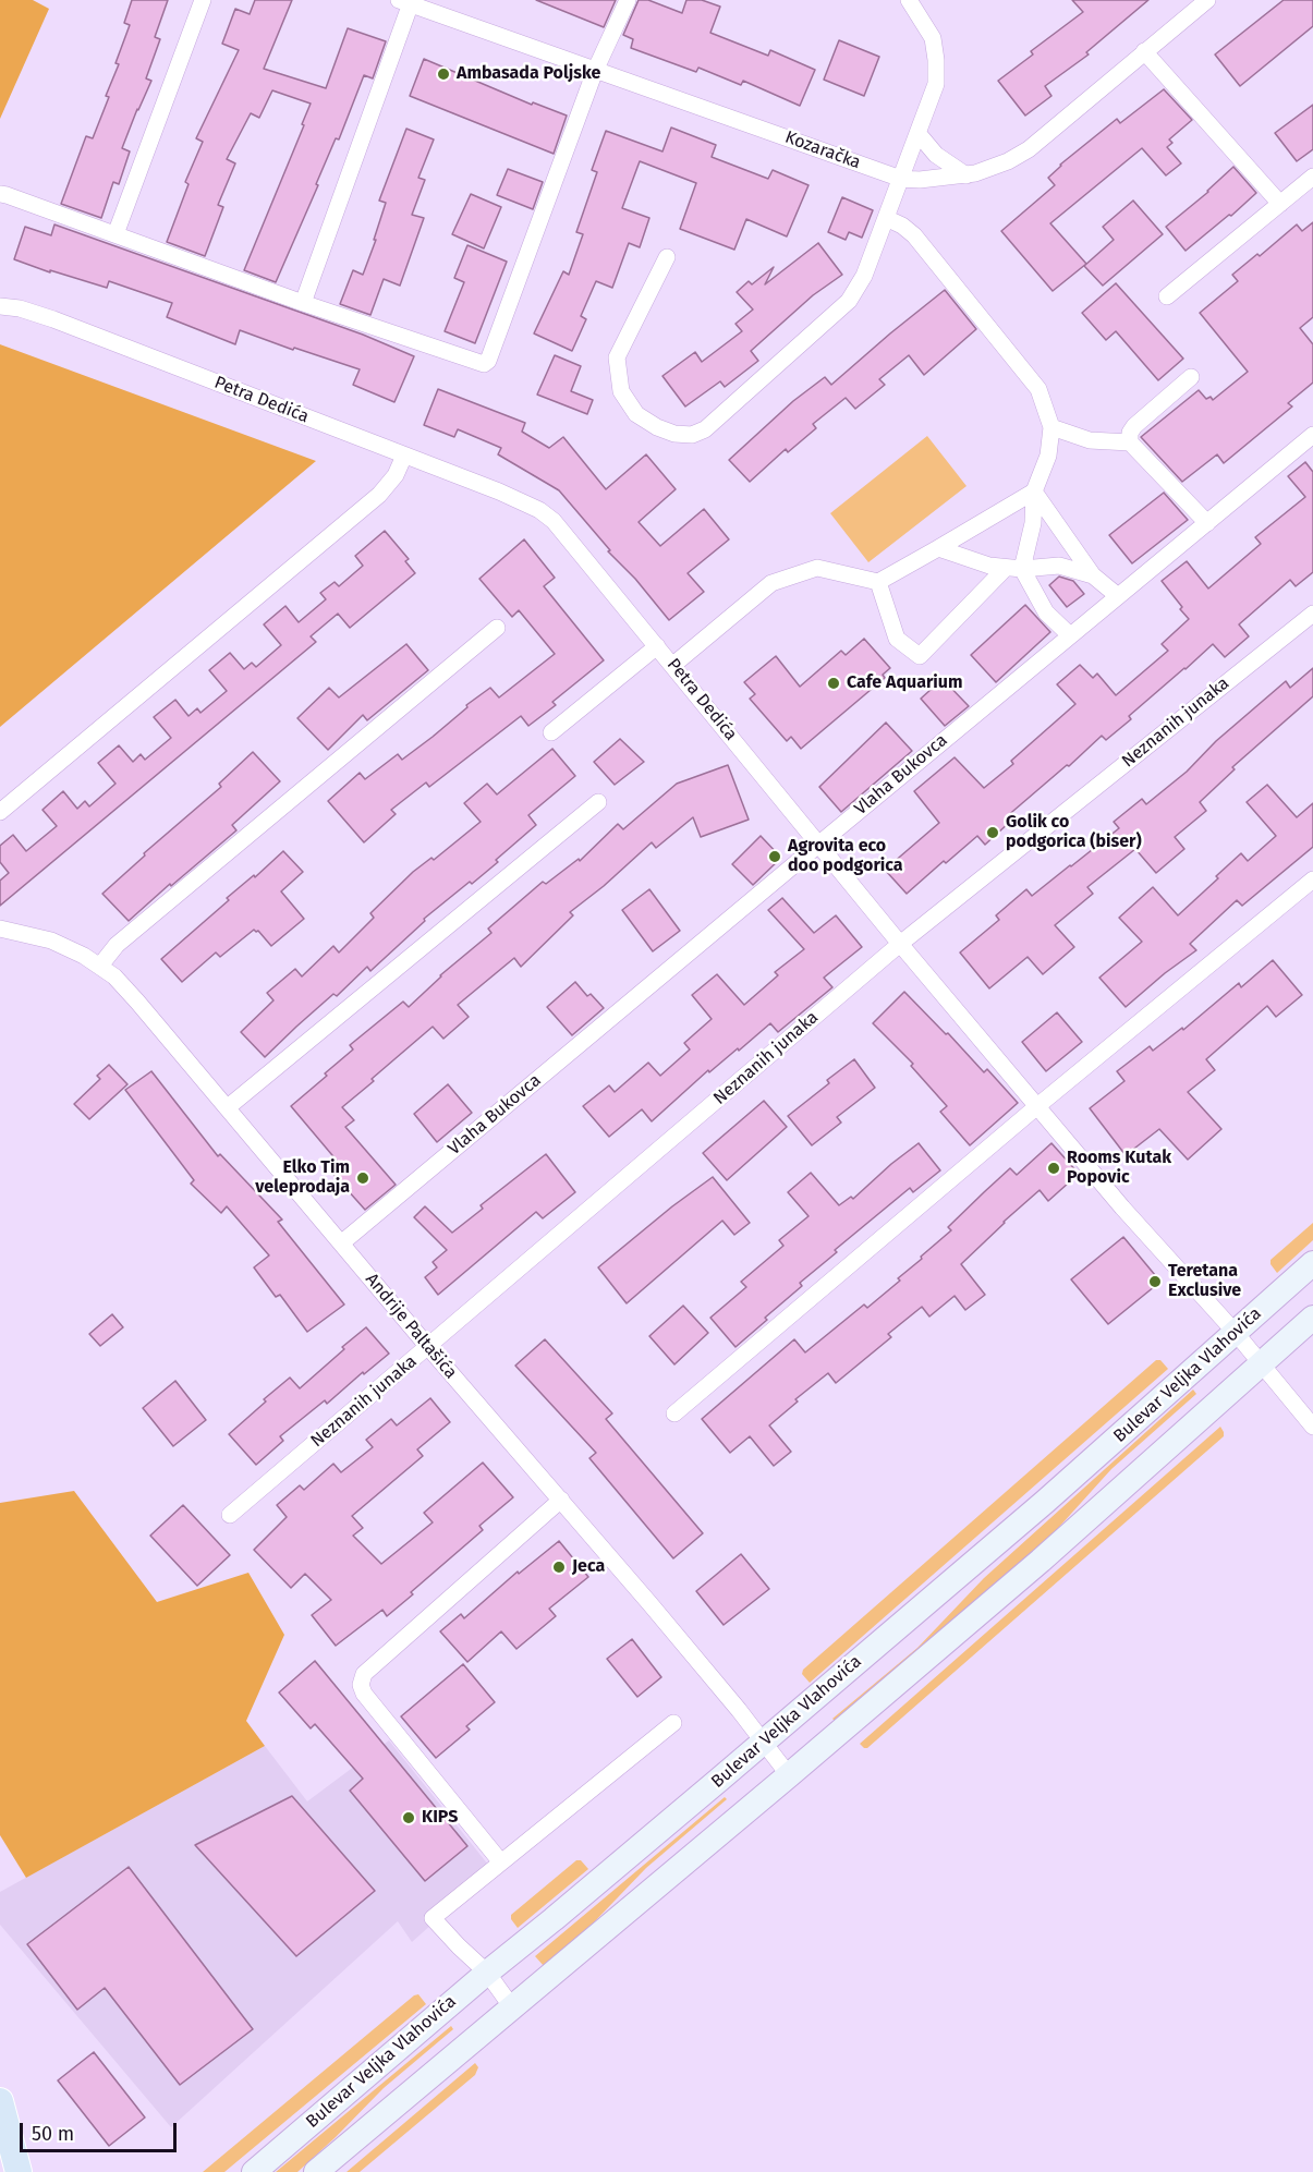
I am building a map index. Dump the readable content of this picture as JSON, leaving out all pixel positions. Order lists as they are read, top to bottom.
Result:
{
  "streets": {
    "main road": ["Bulevar Veljka Vlahovića"],
    "street": [
      "Kozaračka",
      "Petra Dedića",
      "Neznanih junaka",
      "Vlaha Bukovca",
      "Andrije Paltašića"
    ]
  },
  "crossings": [
    ["Petra Dedića", "Neznanih junaka"],
    ["Petra Dedića", "Vlaha Bukovca"],
    ["Petra Dedića", "Bulevar Veljka Vlahovića"],
    ["Neznanih junaka", "Andrije Paltašića"],
    ["Vlaha Bukovca", "Andrije Paltašića"],
    ["Andrije Paltašića", "Bulevar Veljka Vlahovića"]
  ],
  "places": [
    "Ambasada Poljske",
    "Cafe Aquarium",
    "Golik co podgorica (biser)",
    "Agrovita eco doo podgorica",
    "Rooms Kutak Popovic",
    "Elko Tim veleprodaja",
    "Teretana Exclusive",
    "Jeca",
    "KIPS"
  ],
  "scale_bar": "50 m"
}
